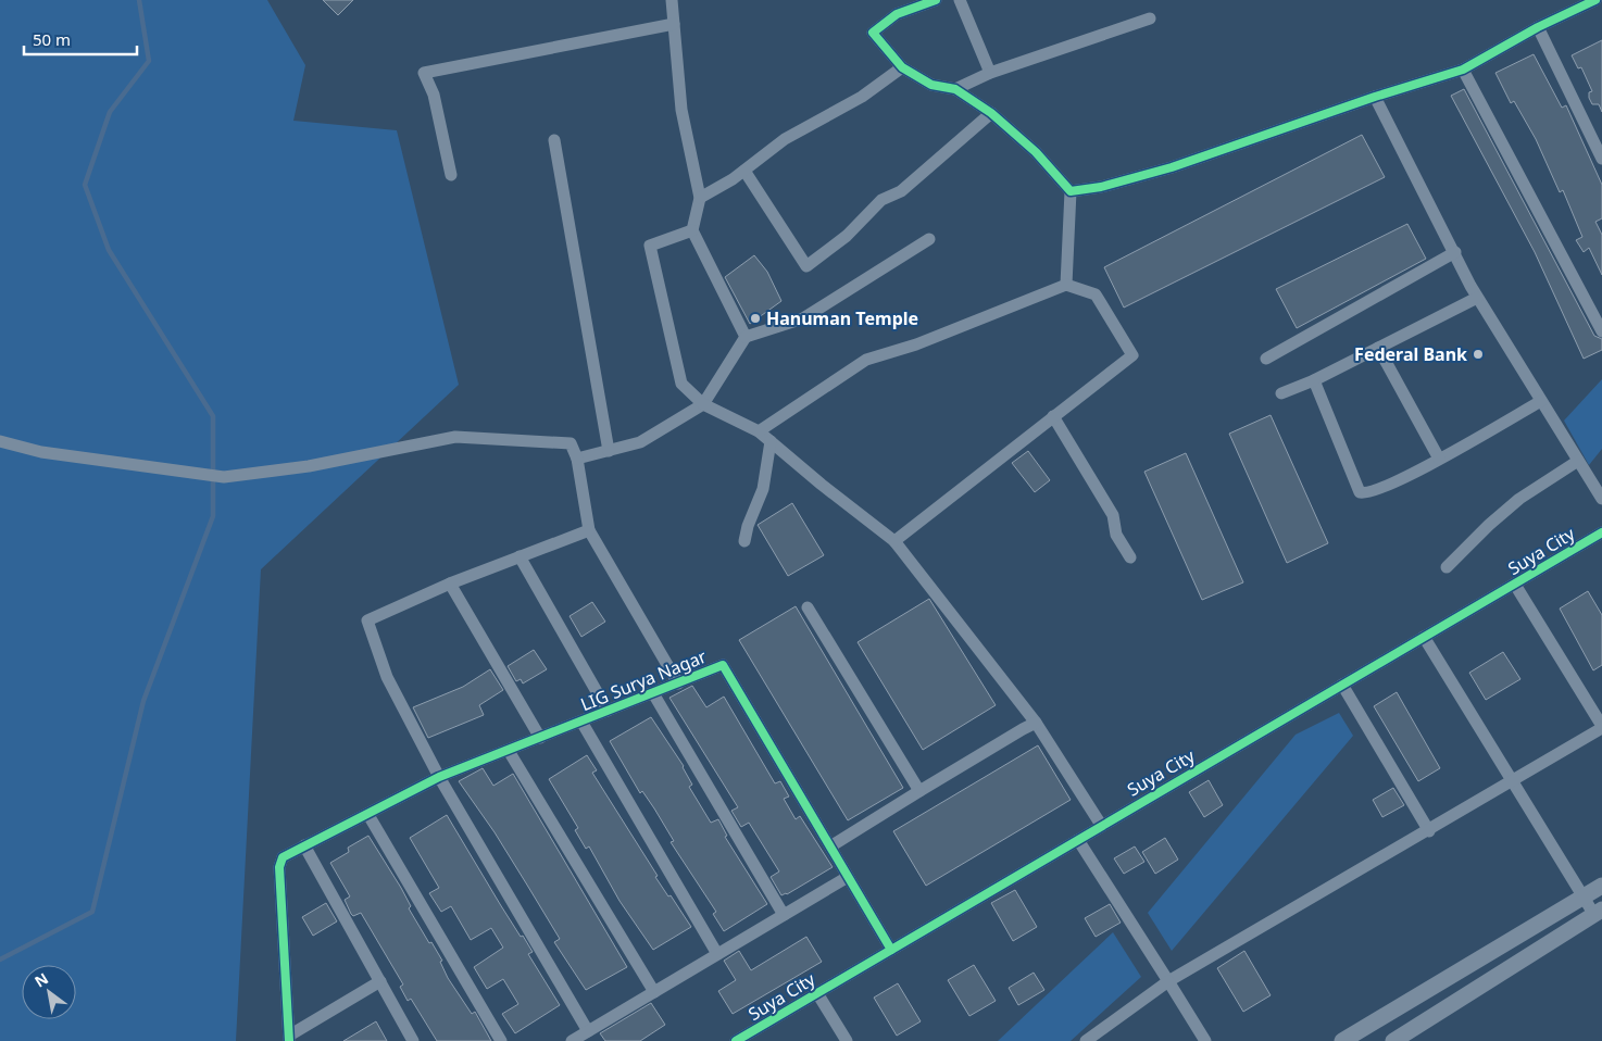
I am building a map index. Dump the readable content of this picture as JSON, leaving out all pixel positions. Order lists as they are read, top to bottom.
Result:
{
  "streets": {
    "street": ["Suya City", "LIG Surya Nagar"]
  },
  "crossings": [
    ["Suya City", "LIG Surya Nagar"]
  ],
  "places": ["Hanuman Temple", "Federal Bank"],
  "scale_bar": "50 m",
  "north": "top left"
}
